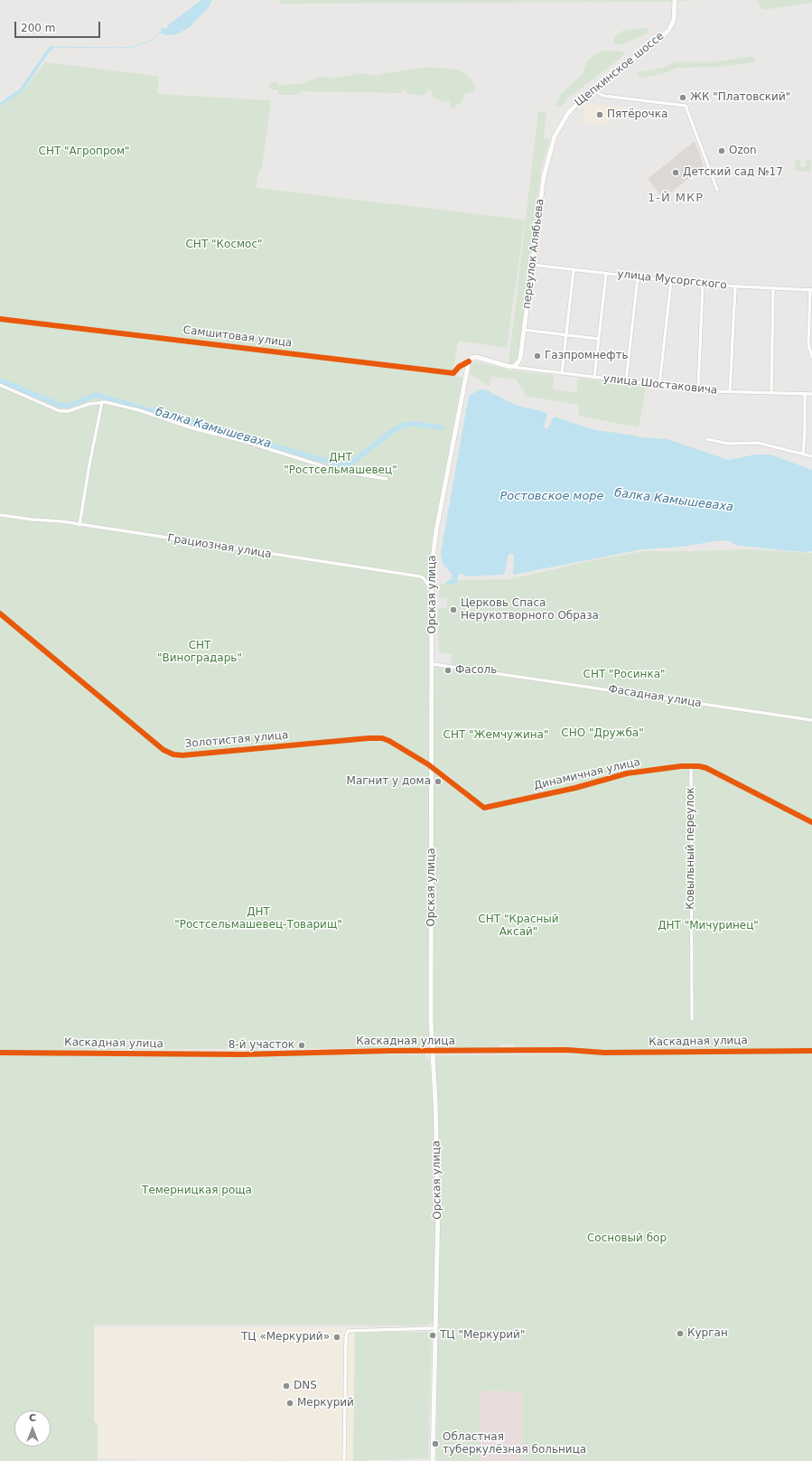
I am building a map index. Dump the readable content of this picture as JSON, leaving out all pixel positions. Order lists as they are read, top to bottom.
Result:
{
  "streets": {
    "main road": [
      "Щепкинское шоссе",
      "переулок Алябьева",
      "Орская улица",
      "Каскадная улица"
    ],
    "street": [
      "улица Мусоргского",
      "Самшитовая улица",
      "улица Шостаковича",
      "Грациозная улица",
      "Фасадная улица",
      "Золотистая улица",
      "Динамичная улица",
      "Ковыльный переулок"
    ]
  },
  "crossings": [
    ["Щепкинское шоссе", "переулок Алябьева"],
    ["переулок Алябьева", "улица Мусоргского"],
    ["переулок Алябьева", "улица Шостаковича"],
    ["Самшитовая улица", "Орская улица"],
    ["Грациозная улица", "Орская улица"],
    ["Орская улица", "Фасадная улица"],
    ["Орская улица", "Золотистая улица"],
    ["Орская улица", "Каскадная улица"],
    ["Золотистая улица", "Динамичная улица"],
    ["Динамичная улица", "Ковыльный переулок"]
  ],
  "districts": ["1-Й МКР"],
  "water": ["балка Камышеваха", "Ростовское море"],
  "parks": [
    "СНТ \"Агропром\"",
    "СНТ \"Космос\"",
    "ДНТ \"Ростсельмашевец\"",
    "СНТ \"Виноградарь\"",
    "СНТ \"Росинка\"",
    "СНО \"Дружба\"",
    "СНТ \"Жемчужина\"",
    "ДНТ \"Ростсельмашевец-Товарищ\"",
    "СНТ \"Красный Аксай\"",
    "ДНТ \"Мичуринец\"",
    "Темерницкая роща",
    "Сосновый бор"
  ],
  "places": [
    "ЖК \"Платовский\"",
    "Пятёрочка",
    "Ozon",
    "Детский сад №17",
    "Газпромнефть",
    "Церковь Спаса Нерукотворного Образа",
    "Фасоль",
    "Магнит у дома",
    "8-й участок",
    "Курган",
    "ТЦ \"Меркурий\"",
    "ТЦ «Меркурий»",
    "DNS",
    "Меркурий",
    "Областная туберкулёзная больница"
  ],
  "scale_bar": "200 m",
  "north": "top"
}
